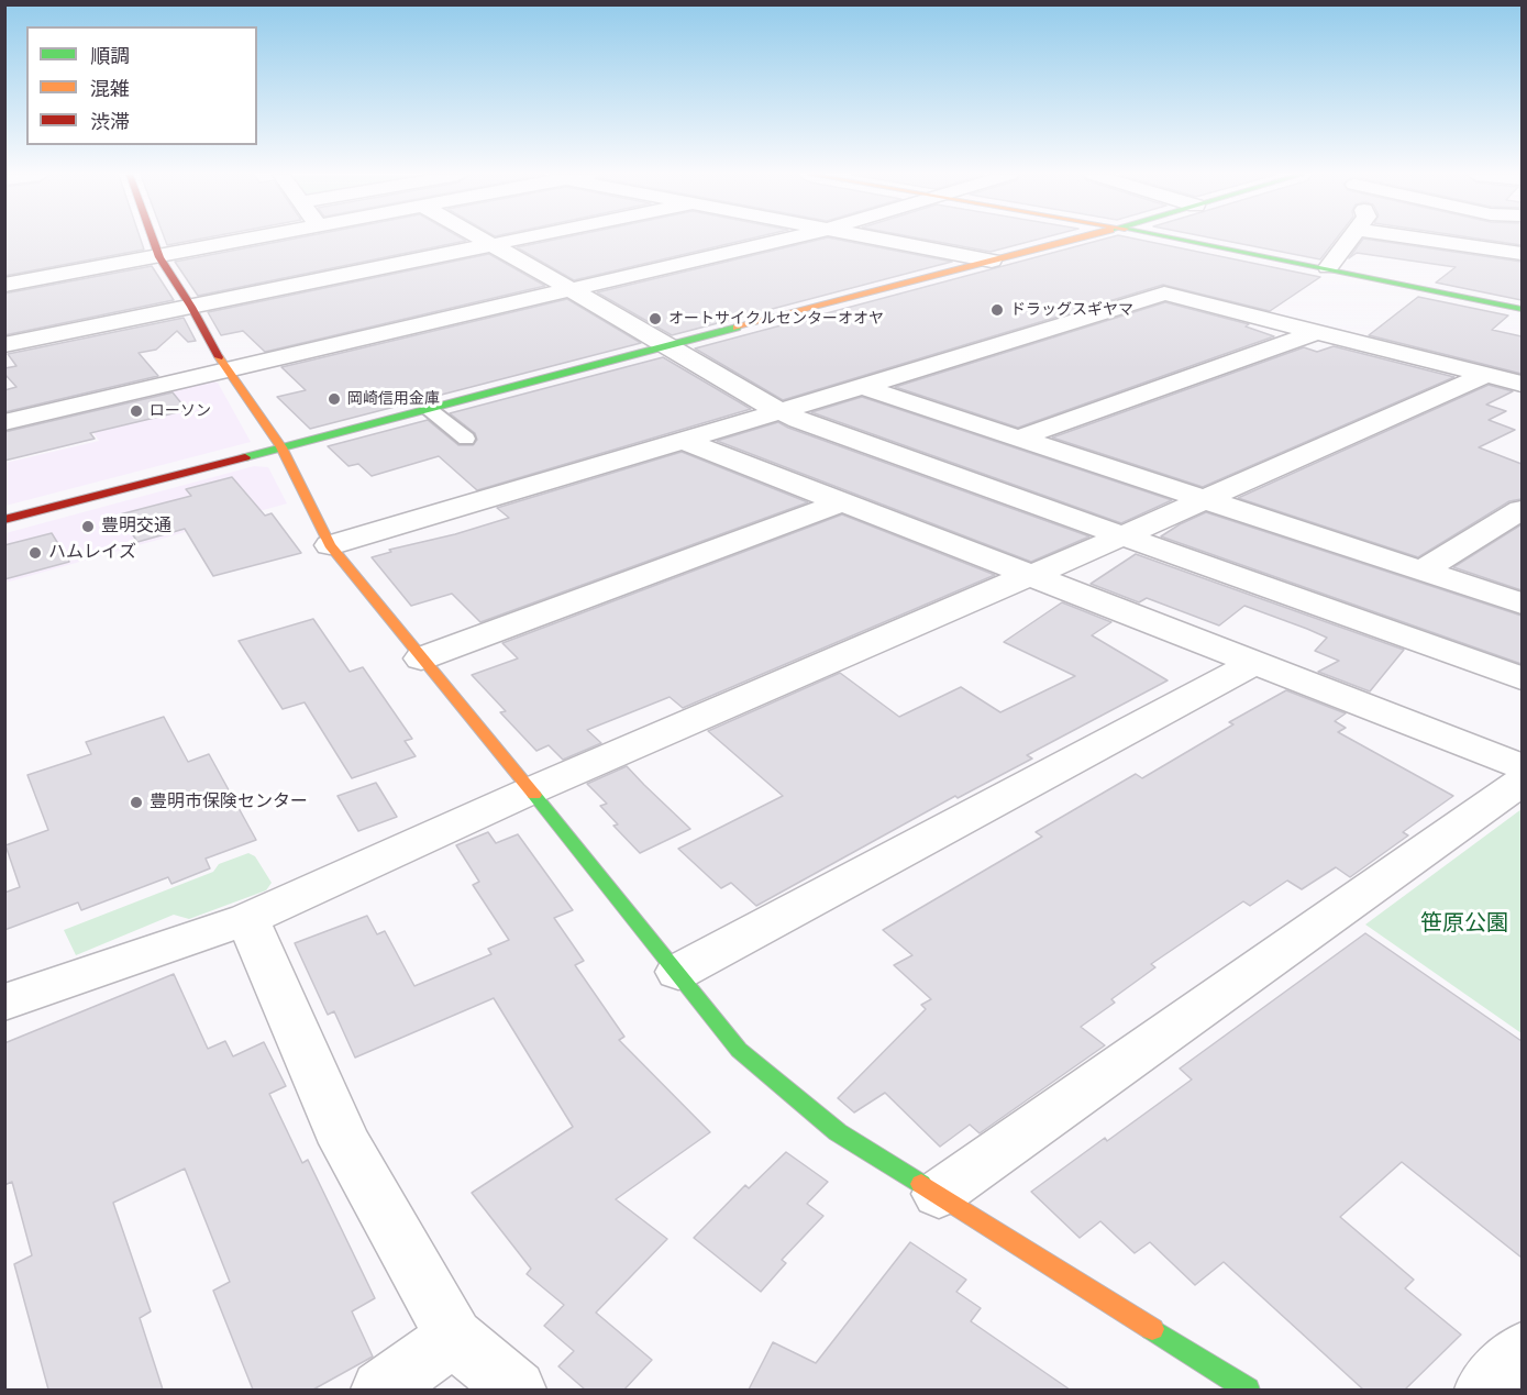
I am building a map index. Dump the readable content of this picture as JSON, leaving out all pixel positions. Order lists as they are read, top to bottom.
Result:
{
  "parks": ["笹原公園"],
  "places": [
    "ドラッグスギヤマ",
    "オートサイクルセンターオオヤ",
    "岡崎信用金庫",
    "ローソン",
    "豊明交通",
    "ハムレイズ",
    "豊明市保険センター"
  ],
  "legend": ["順調", "混雑", "渋滞"]
}
